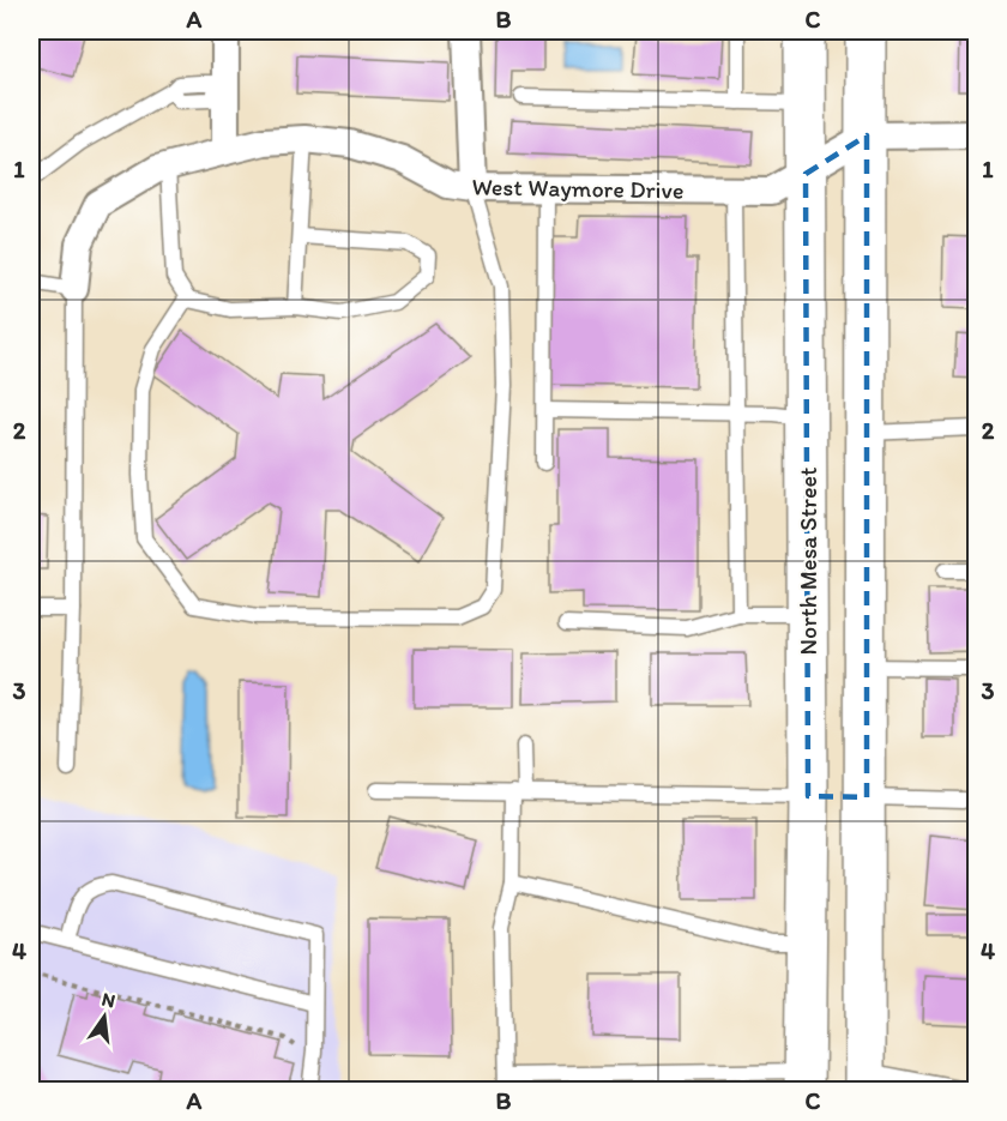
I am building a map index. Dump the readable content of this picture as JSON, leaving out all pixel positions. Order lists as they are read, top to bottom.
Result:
{
  "streets": {
    "main road": ["North Mesa Street"],
    "street": ["West Waymore Drive"]
  },
  "crossings": [
    ["West Waymore Drive", "North Mesa Street"]
  ],
  "north": "top",
  "grid": {
    "columns": ["A", "B", "C"],
    "rows": [
      "1",
      "2",
      "3",
      "4"
    ]
  }
}
